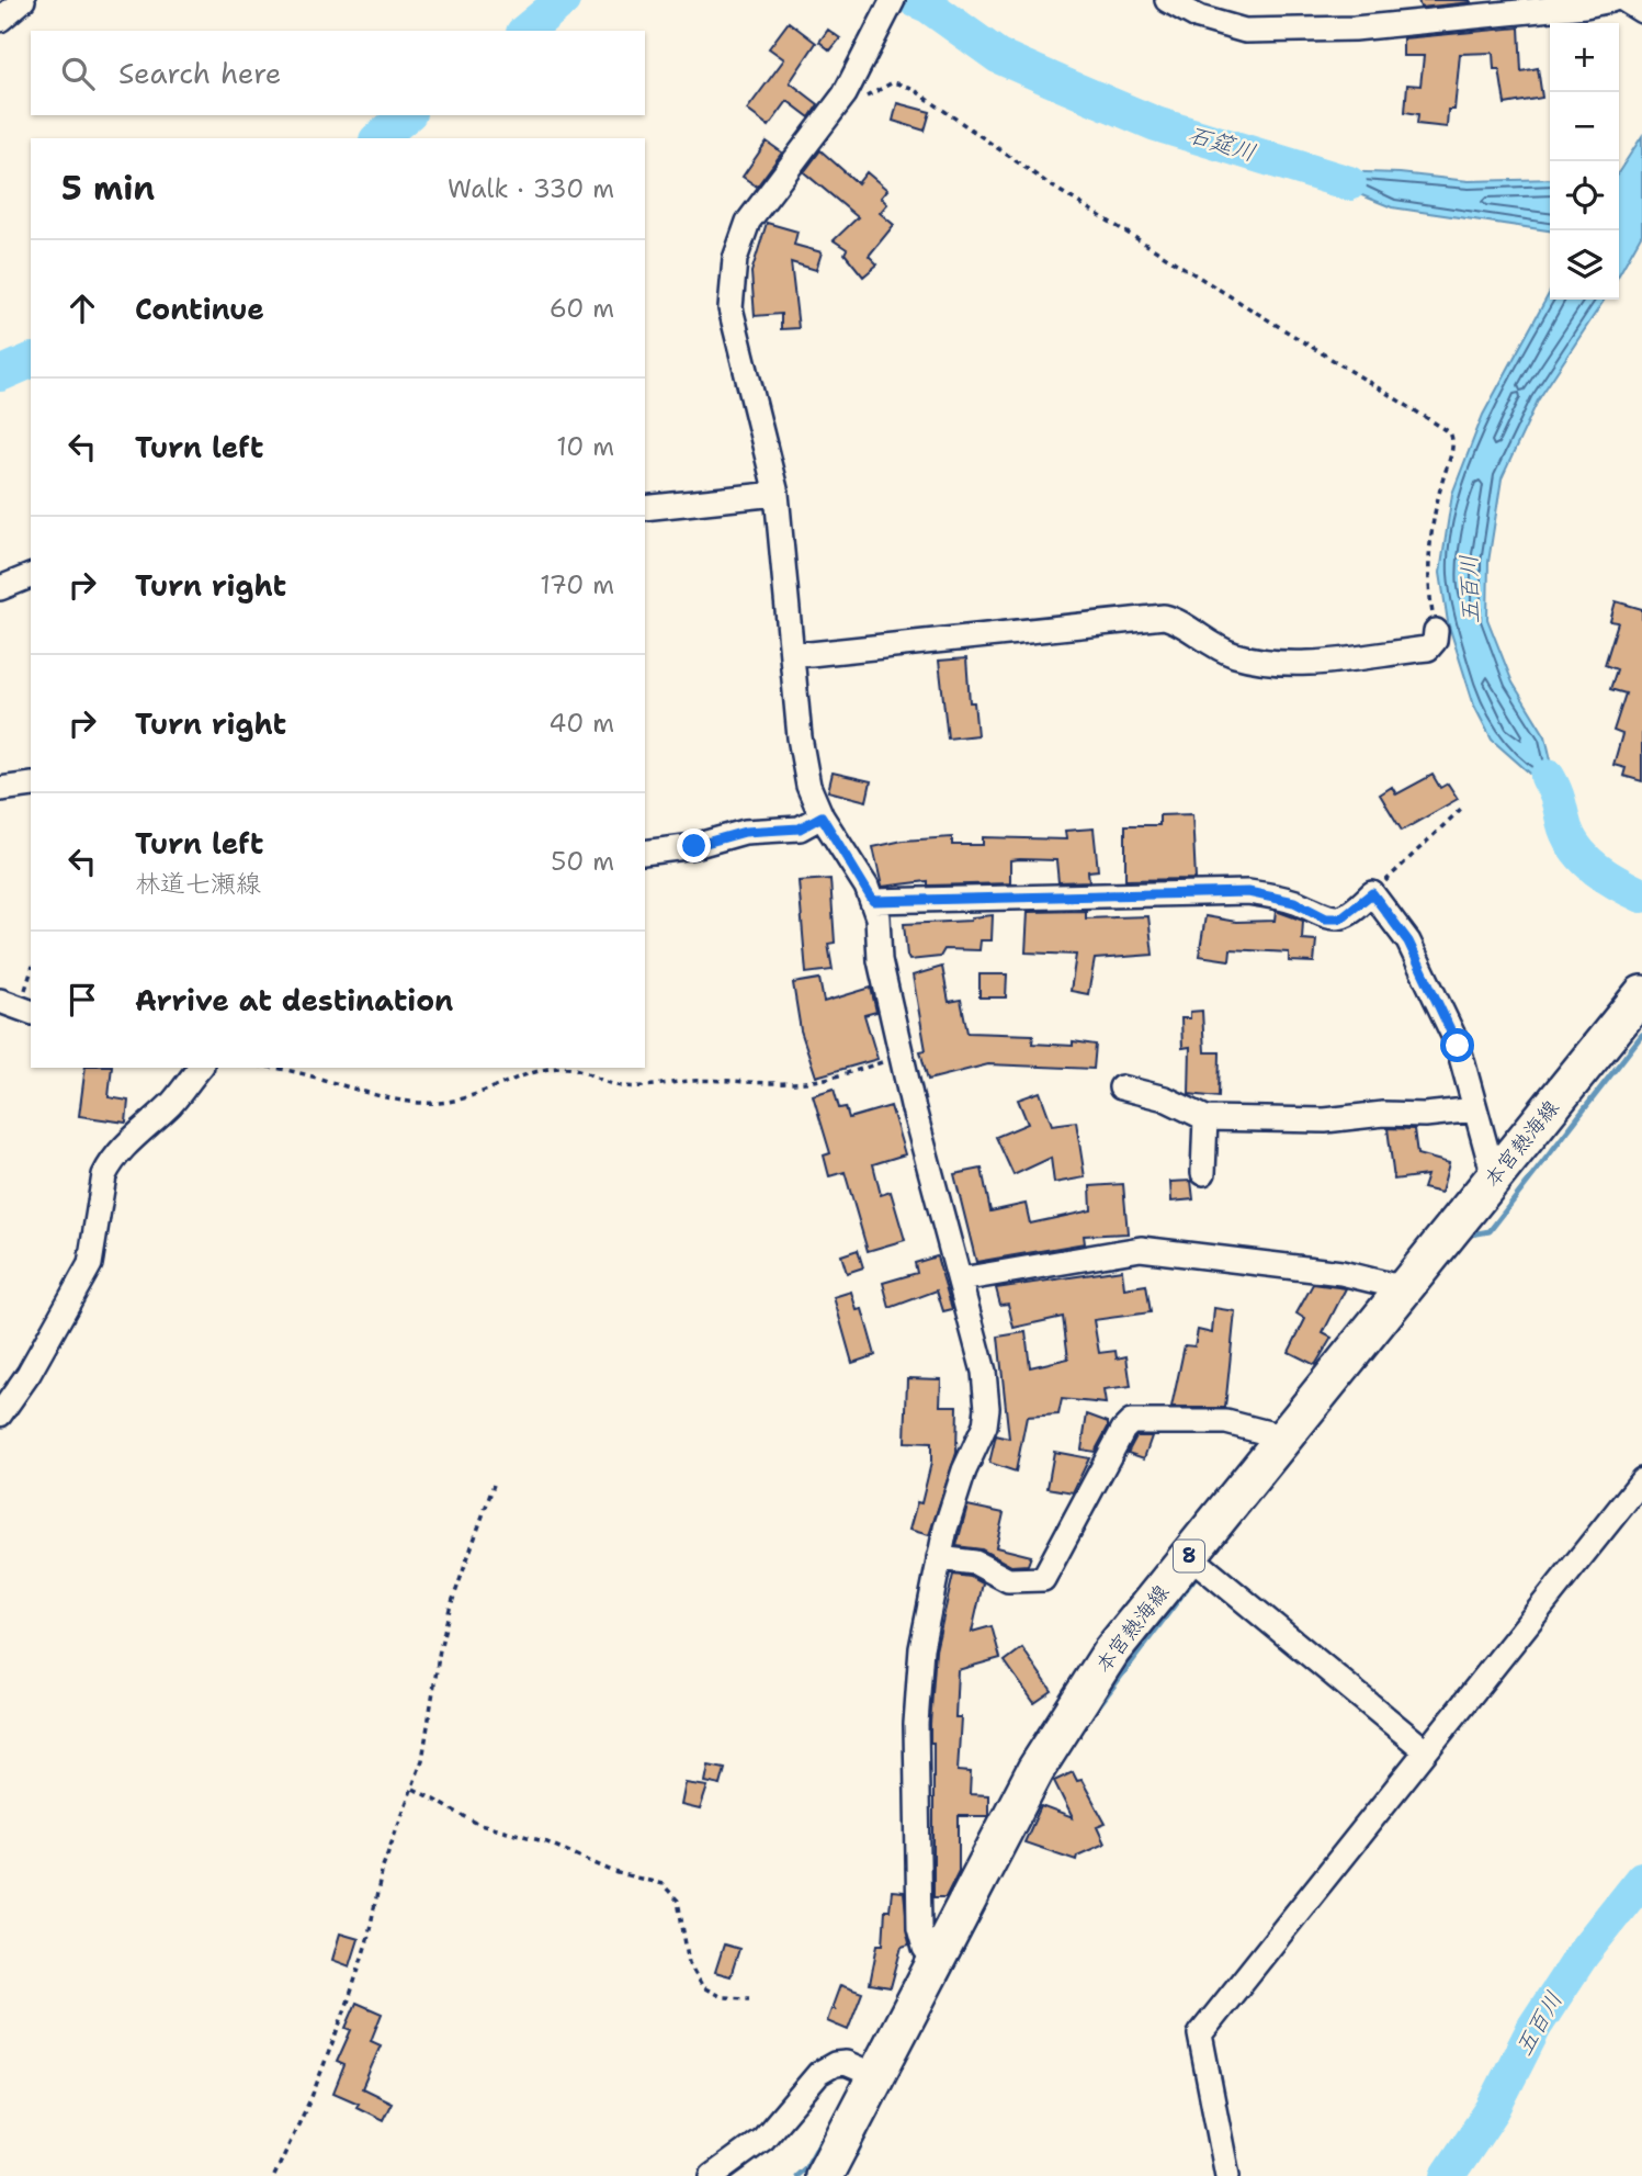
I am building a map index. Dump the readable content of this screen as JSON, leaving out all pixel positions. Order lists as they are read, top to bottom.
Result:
{
  "streets": {
    "main road": ["本宮熱海線", "8"]
  },
  "water": ["石筵川", "五百川"],
  "page": {
    "map_buttons": ["+", "−"],
    "search": "Search here",
    "heading": ["5 min", "Walk · 330 m"],
    "list": [
      ["Continue", "60 m"],
      ["Turn left", "10 m"],
      ["Turn right", "170 m"],
      ["Turn right", "40 m"],
      ["Turn left", "林道七瀬線", "50 m"],
      "Arrive at destination"
    ]
  }
}
